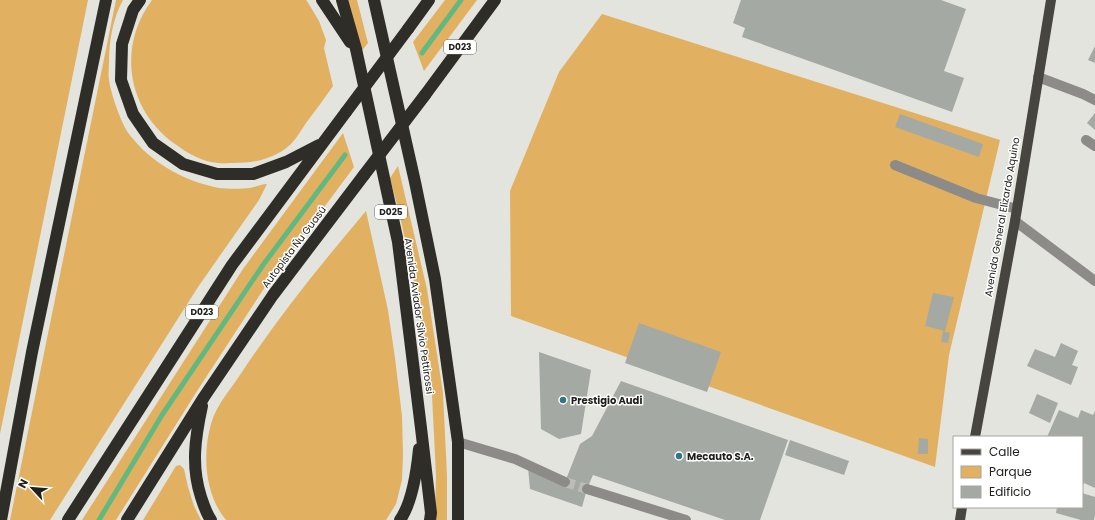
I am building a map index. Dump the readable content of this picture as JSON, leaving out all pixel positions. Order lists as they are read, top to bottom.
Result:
{
  "streets": {
    "highway": [
      "D023",
      "D025",
      "Autopista Ñu Guasú",
      "Avenida Aviador Silvio Pettirossi"
    ],
    "main road": ["Avenida General Elizardo Aquino"]
  },
  "places": ["Prestigio Audi", "Mecauto S.A."],
  "legend": ["Calle", "Parque", "Edificio"],
  "north": "top left"
}
